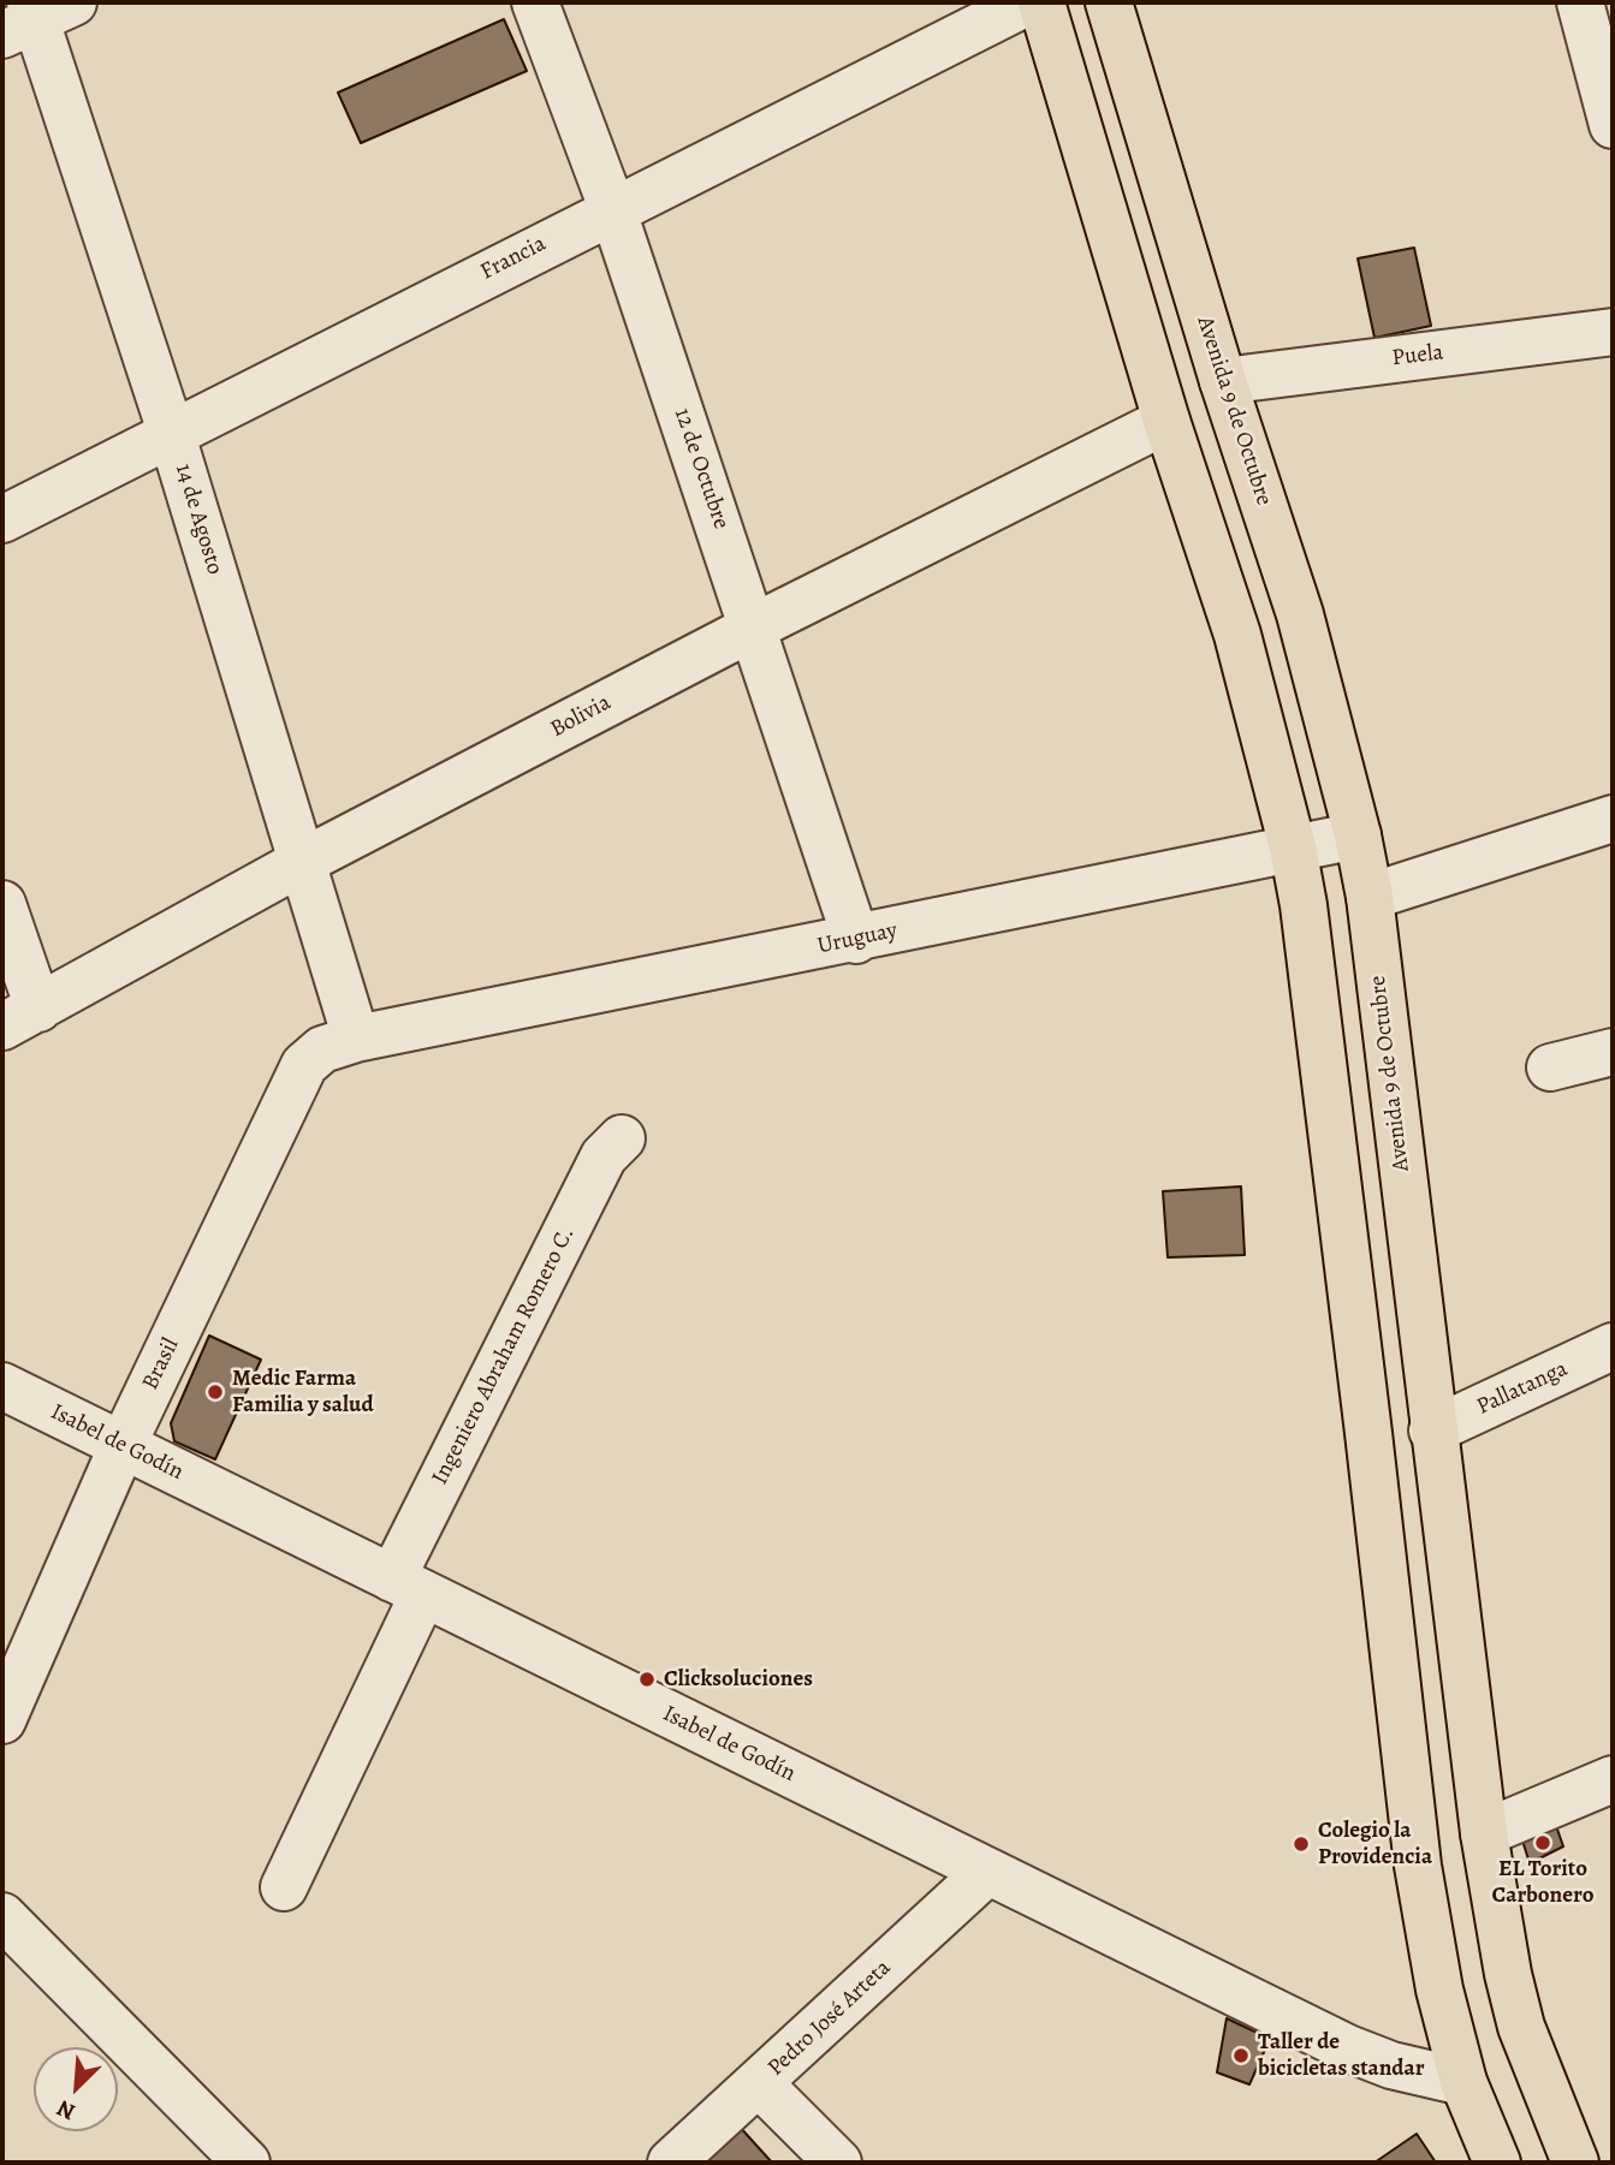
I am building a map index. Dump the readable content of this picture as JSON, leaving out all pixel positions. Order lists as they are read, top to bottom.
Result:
{
  "streets": {
    "main road": ["Avenida 9 de Octubre"],
    "street": [
      "Francia",
      "Puela",
      "12 de Octubre",
      "14 de Agosto",
      "Bolivia",
      "Uruguay",
      "Ingeniero Abraham Romero C.",
      "Brasil",
      "Pallatanga",
      "Isabel de Godín",
      "Pedro José Arteta"
    ]
  },
  "crossings": [
    ["Francia", "12 de Octubre"],
    ["Francia", "14 de Agosto"],
    ["Puela", "Avenida 9 de Octubre"],
    ["Avenida 9 de Octubre", "Uruguay"],
    ["Avenida 9 de Octubre", "Pallatanga"],
    ["12 de Octubre", "Bolivia"],
    ["12 de Octubre", "Uruguay"],
    ["14 de Agosto", "Bolivia"],
    ["14 de Agosto", "Uruguay"],
    ["14 de Agosto", "Brasil"],
    ["Uruguay", "Brasil"],
    ["Ingeniero Abraham Romero C.", "Isabel de Godín"],
    ["Brasil", "Isabel de Godín"],
    ["Isabel de Godín", "Pedro José Arteta"]
  ],
  "places": [
    "Medic Farma Familia y salud",
    "Clicksoluciones",
    "EL Torito Carbonero",
    "Colegio la Providencia",
    "Taller de bicicletas standar"
  ],
  "north": "bottom left"
}
